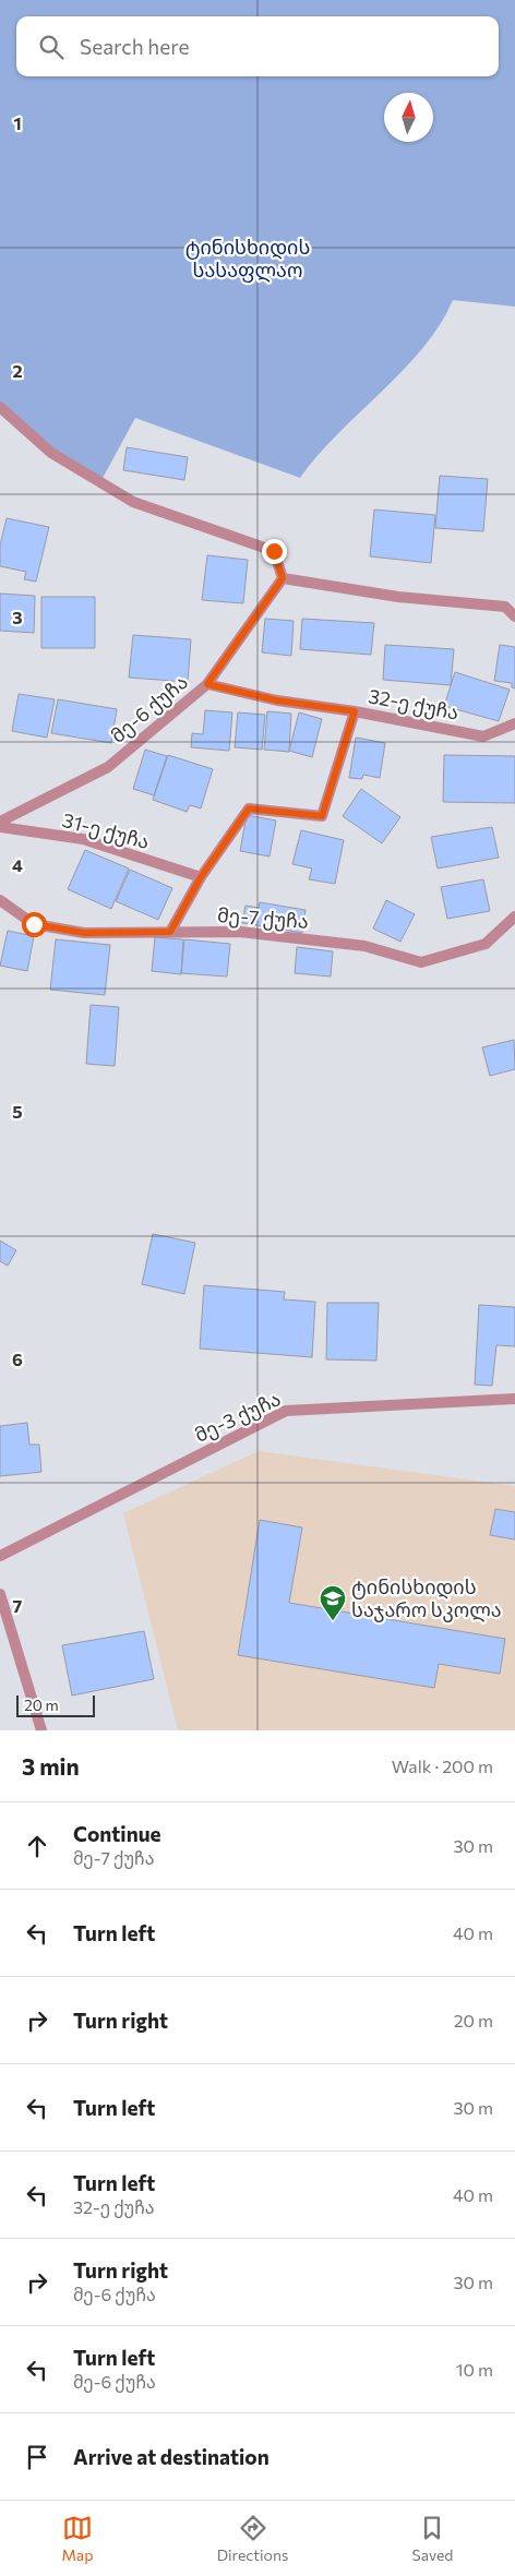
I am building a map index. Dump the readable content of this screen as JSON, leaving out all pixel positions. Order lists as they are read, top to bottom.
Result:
{
  "streets": {
    "street": [
      "32-ე ქუჩა",
      "მე-6 ქუჩა",
      "31-ე ქუჩა",
      "მე-7 ქუჩა",
      "მე-3 ქუჩა"
    ]
  },
  "crossings": [
    ["32-ე ქუჩა", "მე-6 ქუჩა"]
  ],
  "parks": ["ტინისხიდის სასაფლაო"],
  "places": {
    "school or university": ["ტინისხიდის საჯარო სკოლა"]
  },
  "scale_bar": "20 m",
  "north": "top",
  "page": {
    "search": "Search here",
    "scale": "20 m",
    "heading": ["3 min", "Walk · 200 m"],
    "list": [
      ["Continue", "მე-7 ქუჩა", "30 m"],
      ["Turn left", "40 m"],
      ["Turn right", "20 m"],
      ["Turn left", "30 m"],
      ["Turn left", "32-ე ქუჩა", "40 m"],
      ["Turn right", "მე-6 ქუჩა", "30 m"],
      ["Turn left", "მე-6 ქუჩა", "10 m"],
      "Arrive at destination"
    ],
    "nav": ["Map", "Directions", "Saved"]
  },
  "grid": {
    "rows": [
      "1",
      "2",
      "3",
      "4",
      "5",
      "6",
      "7"
    ]
  }
}
